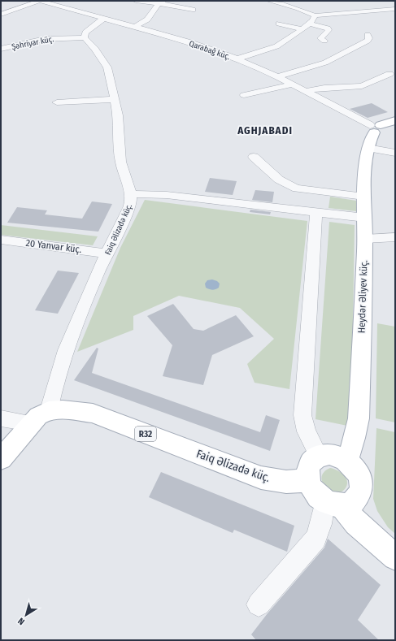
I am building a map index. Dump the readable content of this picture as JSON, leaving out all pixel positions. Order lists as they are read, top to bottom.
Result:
{
  "streets": {
    "main road": ["Faiq Əlizadə küç.", "Heydər Əliyev küç.", "R32"],
    "street": ["Şəhriyar küç.", "Qarabağ küç.", "20 Yanvar küç."]
  },
  "crossings": [
    ["Şəhriyar küç.", "Faiq Əlizadə küç."],
    ["Qarabağ küç.", "Heydər Əliyev küç."],
    ["Faiq Əlizadə küç.", "20 Yanvar küç."],
    ["Faiq Əlizadə küç.", "Heydər Əliyev küç."]
  ],
  "districts": ["AGHJABADI"],
  "north": "bottom left"
}
